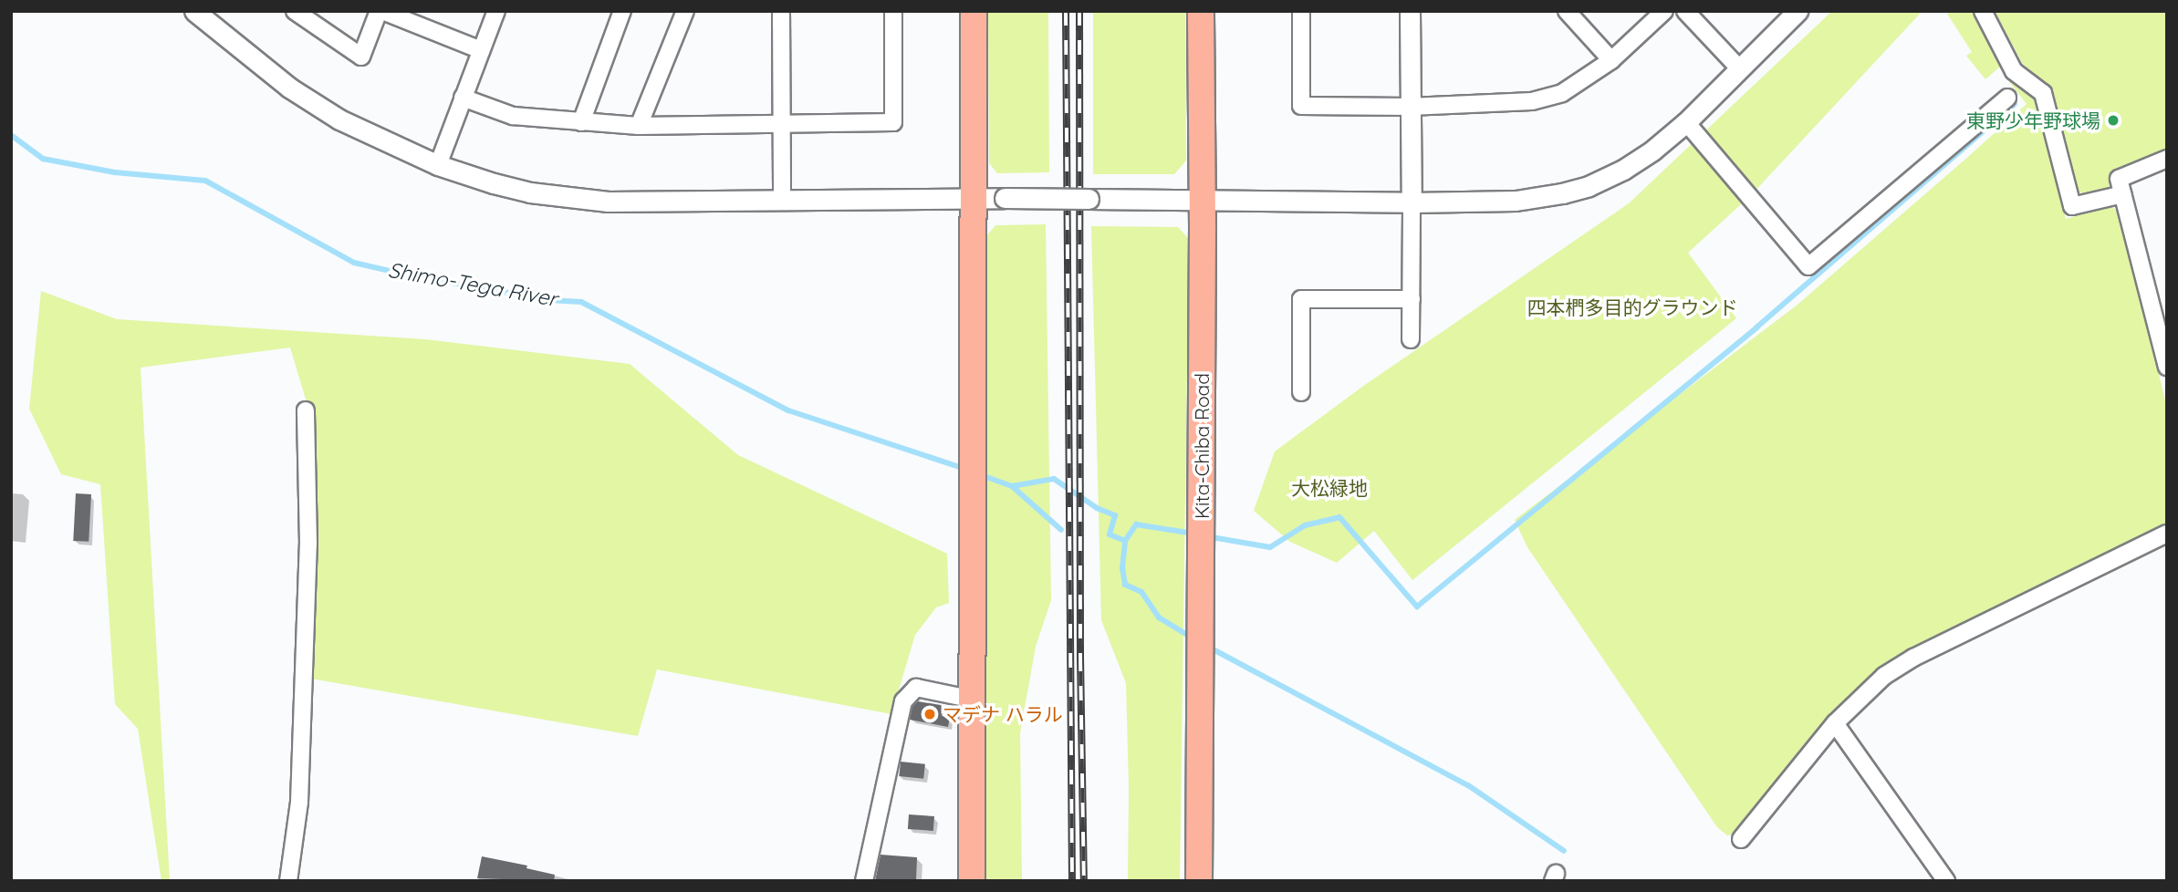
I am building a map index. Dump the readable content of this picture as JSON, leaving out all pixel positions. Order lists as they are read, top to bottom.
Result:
{
  "streets": {
    "highway": ["Kita-Chiba Road"]
  },
  "water": ["Shimo-Tega River"],
  "parks": ["四本椚多目的グラウンド", "大松緑地"],
  "places": ["東野少年野球場", "マデナ ハラル"]
}
